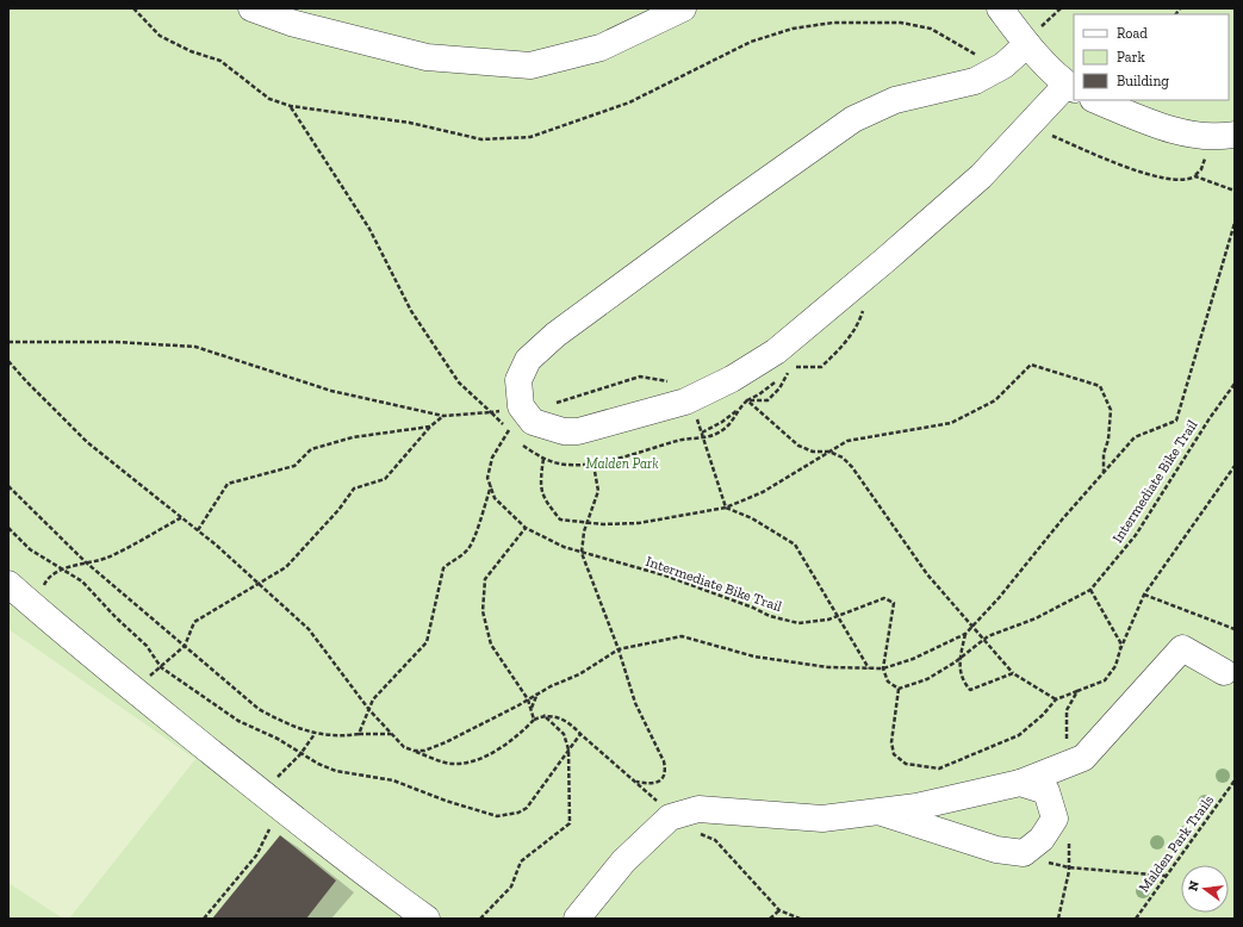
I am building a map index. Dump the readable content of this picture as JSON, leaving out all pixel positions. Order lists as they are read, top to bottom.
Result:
{
  "streets": {
    "path": ["Intermediate Bike Trail", "Malden Park Trails"]
  },
  "parks": ["Malden Park"],
  "legend": ["Road", "Park", "Building"],
  "north": "left"
}
